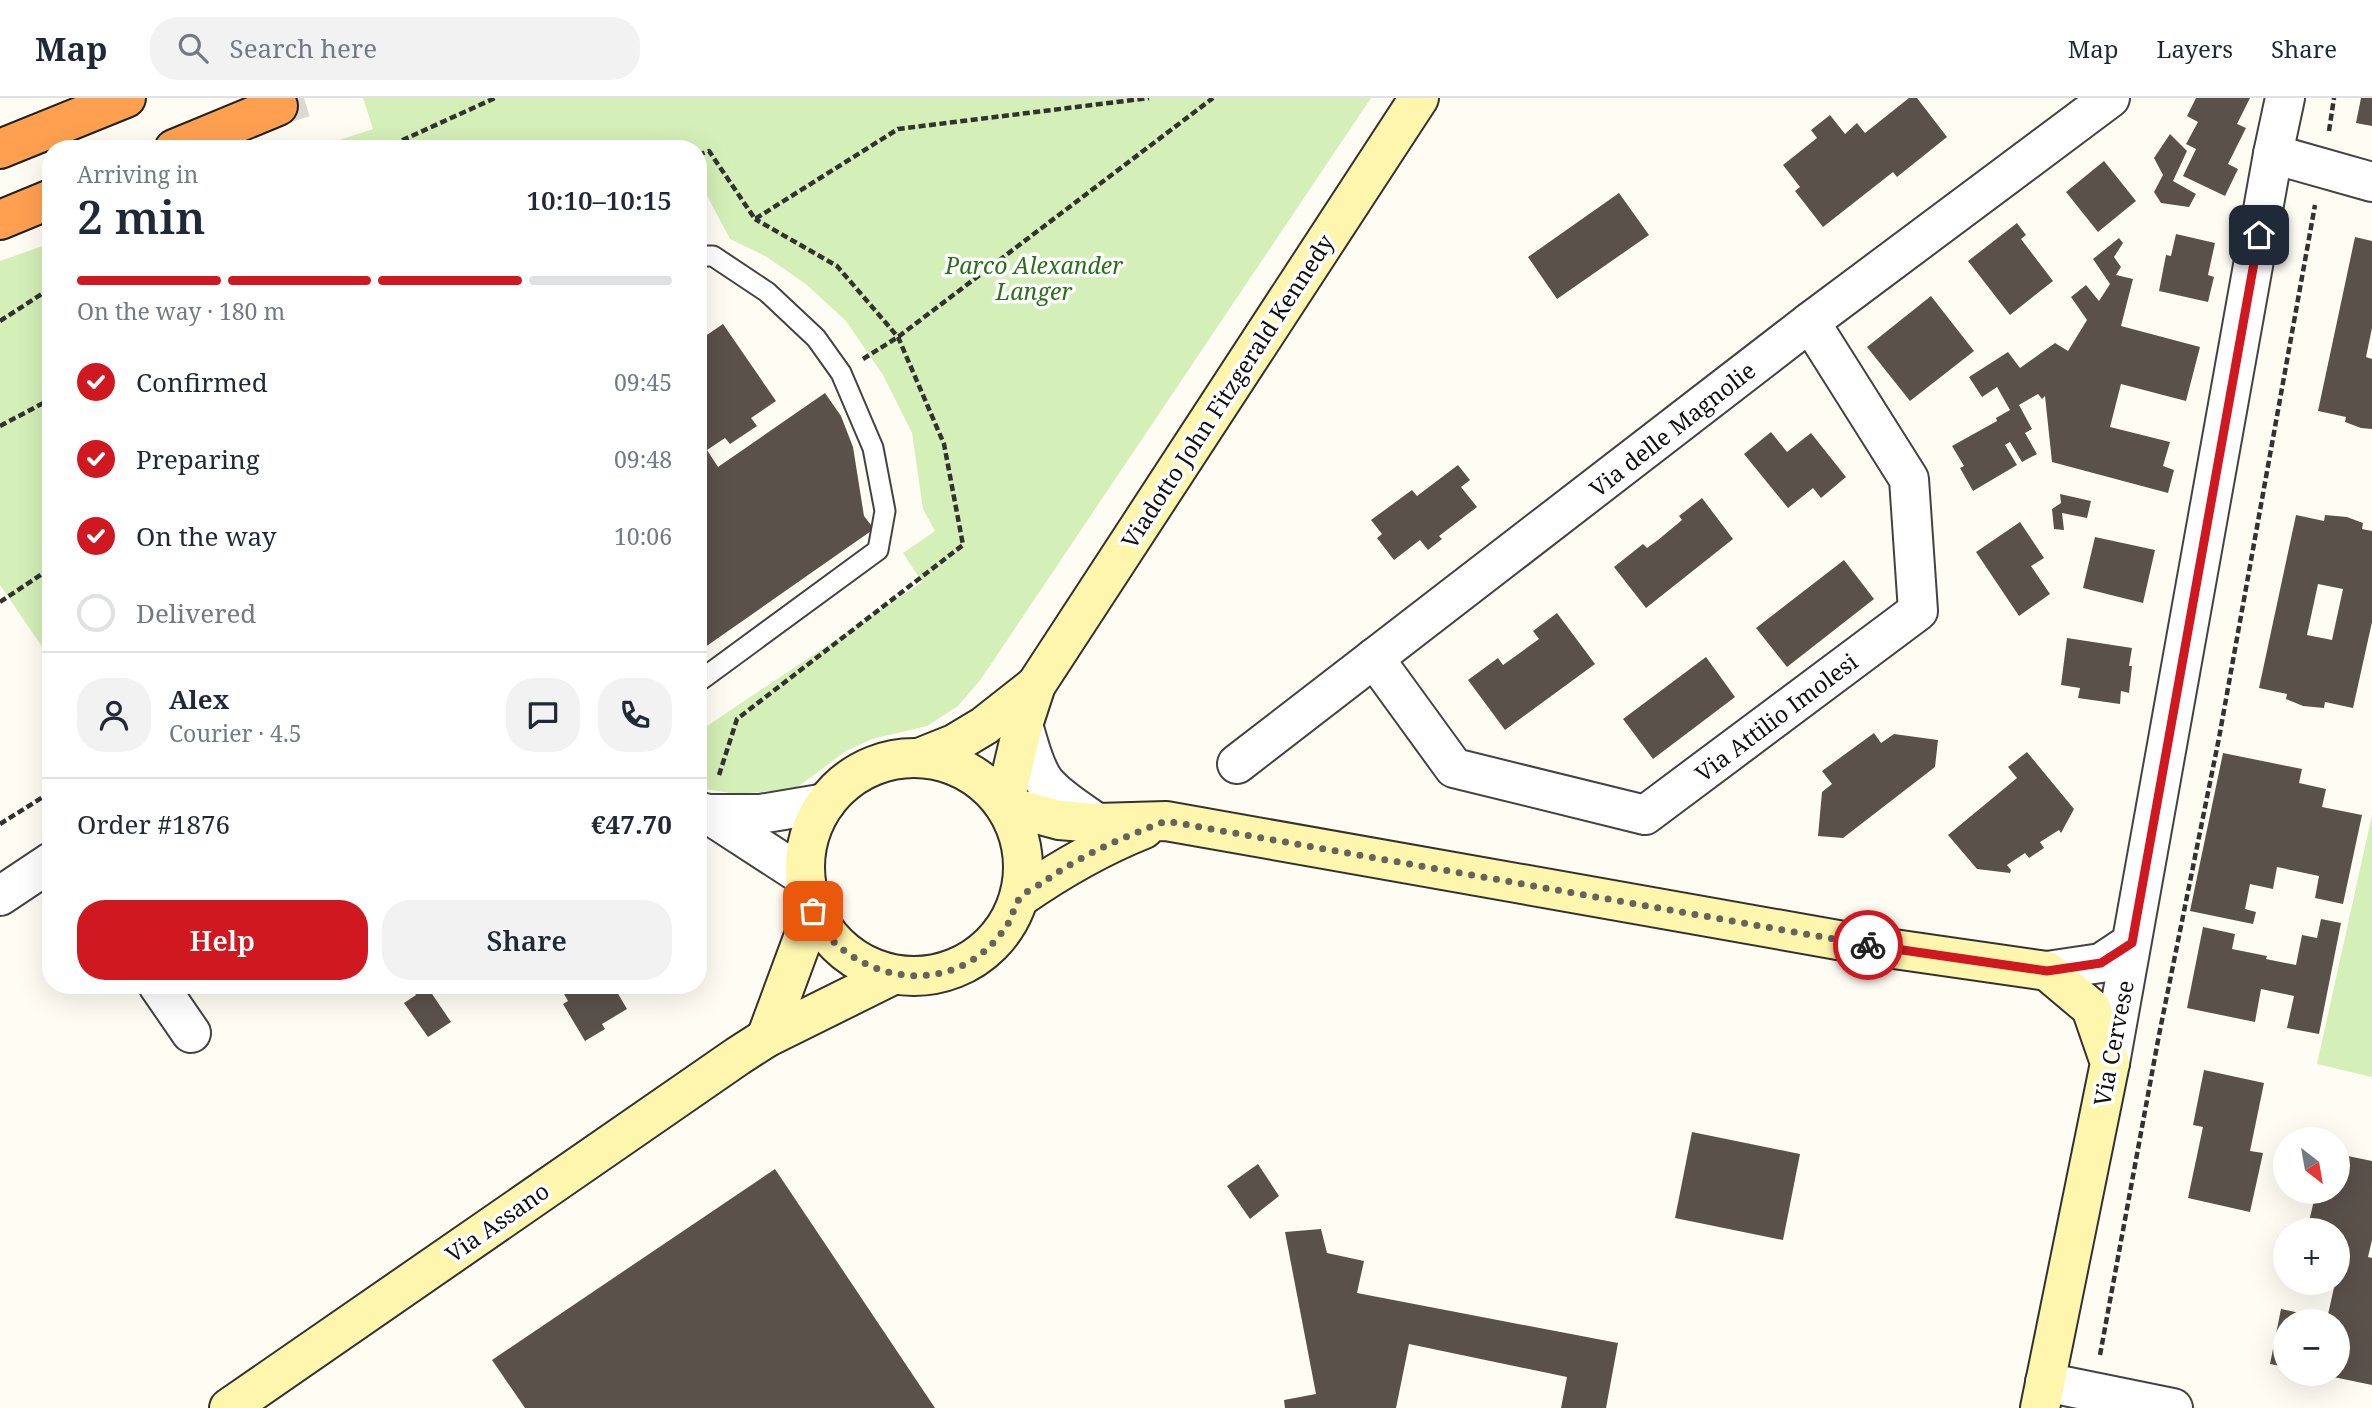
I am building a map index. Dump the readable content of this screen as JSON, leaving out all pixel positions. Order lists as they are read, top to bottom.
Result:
{
  "streets": {
    "main road": ["Viadotto John Fitzgerald Kennedy", "Via Cervese", "Via Assano"],
    "street": ["Via delle Magnolie", "Via Attilio Imolesi"]
  },
  "crossings": [
    ["Viadotto John Fitzgerald Kennedy", "Via Assano"],
    ["Via delle Magnolie", "Via Attilio Imolesi"]
  ],
  "parks": ["Parco Alexander Langer"],
  "north": "bottom right",
  "page": {
    "header": "Map",
    "search": "Search here",
    "nav": ["Map", "Layers", "Share"],
    "heading": ["2 min", "Arriving in", "10:10–10:15"],
    "panel": [
      "Alex",
      "Courier · 4.5",
      "Order #1876",
      "€47.70"
    ],
    "bar": "On the way · 180 m",
    "list": [
      ["Confirmed", "09:45"],
      ["Preparing", "09:48"],
      ["On the way", "10:06"],
      "Delivered"
    ],
    "buttons": ["Help", "Share"],
    "map_buttons": ["+", "−"]
  }
}
